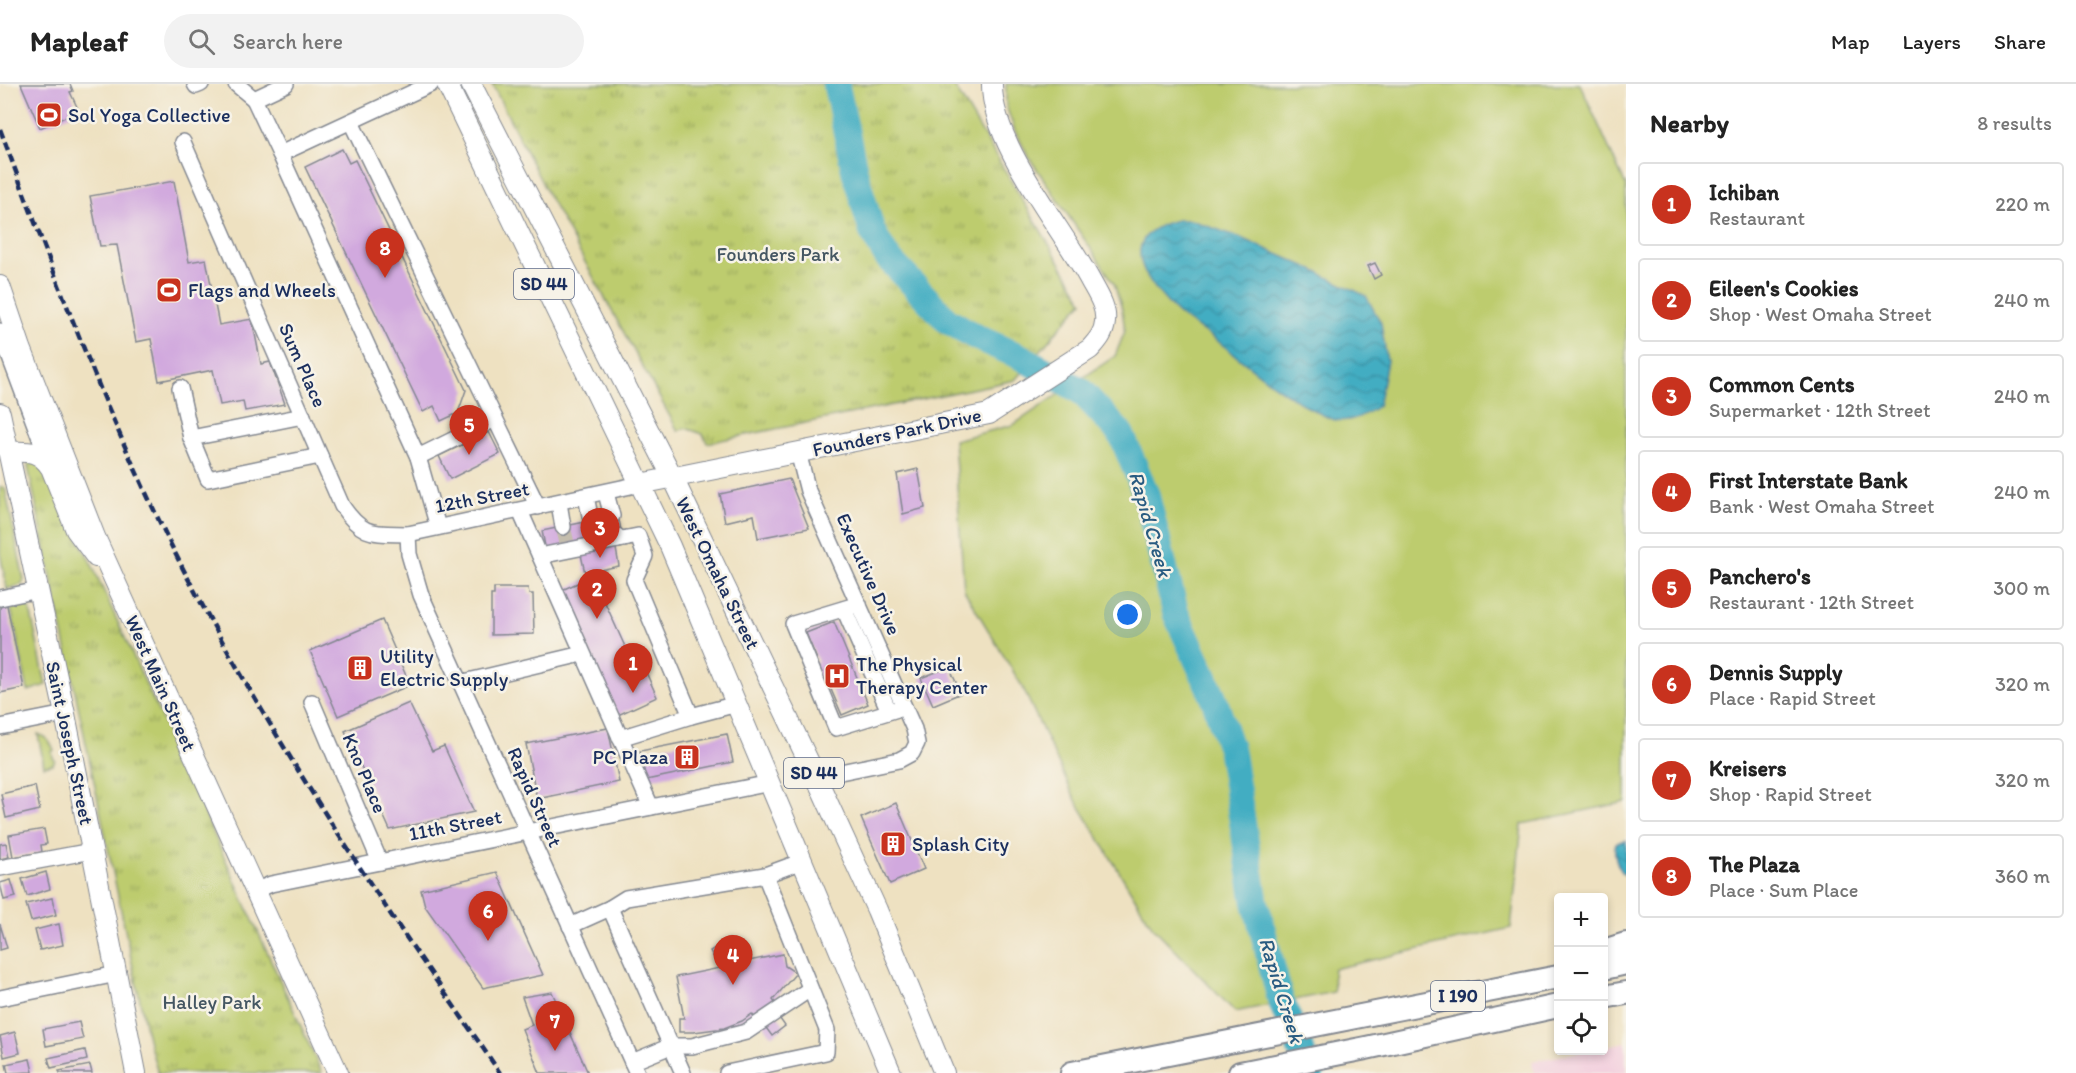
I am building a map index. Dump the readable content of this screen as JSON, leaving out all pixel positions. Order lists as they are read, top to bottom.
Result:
{
  "streets": {
    "highway": ["I 190"],
    "main road": [
      "SD 44",
      "Founders Park Drive",
      "West Omaha Street",
      "West Main Street",
      "Saint Joseph Street"
    ],
    "street": [
      "Sum Place",
      "12th Street",
      "Executive Drive",
      "Kno Place",
      "Rapid Street",
      "11th Street"
    ]
  },
  "crossings": [
    ["Sum Place", "12th Street"],
    ["Founders Park Drive", "12th Street"],
    ["Founders Park Drive", "West Omaha Street"],
    ["Founders Park Drive", "Executive Drive"],
    ["12th Street", "West Omaha Street"],
    ["12th Street", "Rapid Street"],
    ["West Omaha Street", "Executive Drive"],
    ["West Omaha Street", "11th Street"],
    ["West Main Street", "11th Street"],
    ["Kno Place", "11th Street"],
    ["Rapid Street", "11th Street"]
  ],
  "water": ["Rapid Creek"],
  "parks": ["Founders Park", "Halley Park"],
  "places": {
    "sports": ["Sol Yoga Collective", "Flags and Wheels"],
    "building": ["Utility Electric Supply", "PC Plaza", "Splash City"],
    "hospital": ["The Physical Therapy Center"]
  },
  "page": {
    "header": "Mapleaf",
    "search": "Search here",
    "nav": ["Map", "Layers", "Share"],
    "heading": ["Nearby", "8 results"],
    "list": [
      {
        "mark": "1",
        "name": "Ichiban",
        "note": "Restaurant",
        "value": "220 m"
      },
      {
        "mark": "2",
        "name": "Eileen's Cookies",
        "note": "Shop · West Omaha Street",
        "value": "240 m"
      },
      {
        "mark": "3",
        "name": "Common Cents",
        "note": "Supermarket · 12th Street",
        "value": "240 m"
      },
      {
        "mark": "4",
        "name": "First Interstate Bank",
        "note": "Bank · West Omaha Street",
        "value": "240 m"
      },
      {
        "mark": "5",
        "name": "Panchero's",
        "note": "Restaurant · 12th Street",
        "value": "300 m"
      },
      {
        "mark": "6",
        "name": "Dennis Supply",
        "note": "Place · Rapid Street",
        "value": "320 m"
      },
      {
        "mark": "7",
        "name": "Kreisers",
        "note": "Shop · Rapid Street",
        "value": "320 m"
      },
      {
        "mark": "8",
        "name": "The Plaza",
        "note": "Place · Sum Place",
        "value": "360 m"
      }
    ],
    "pins": [
      "8",
      "5",
      "3",
      "2",
      "1",
      "6",
      "4",
      "7"
    ],
    "map_buttons": ["+", "−"]
  }
}
